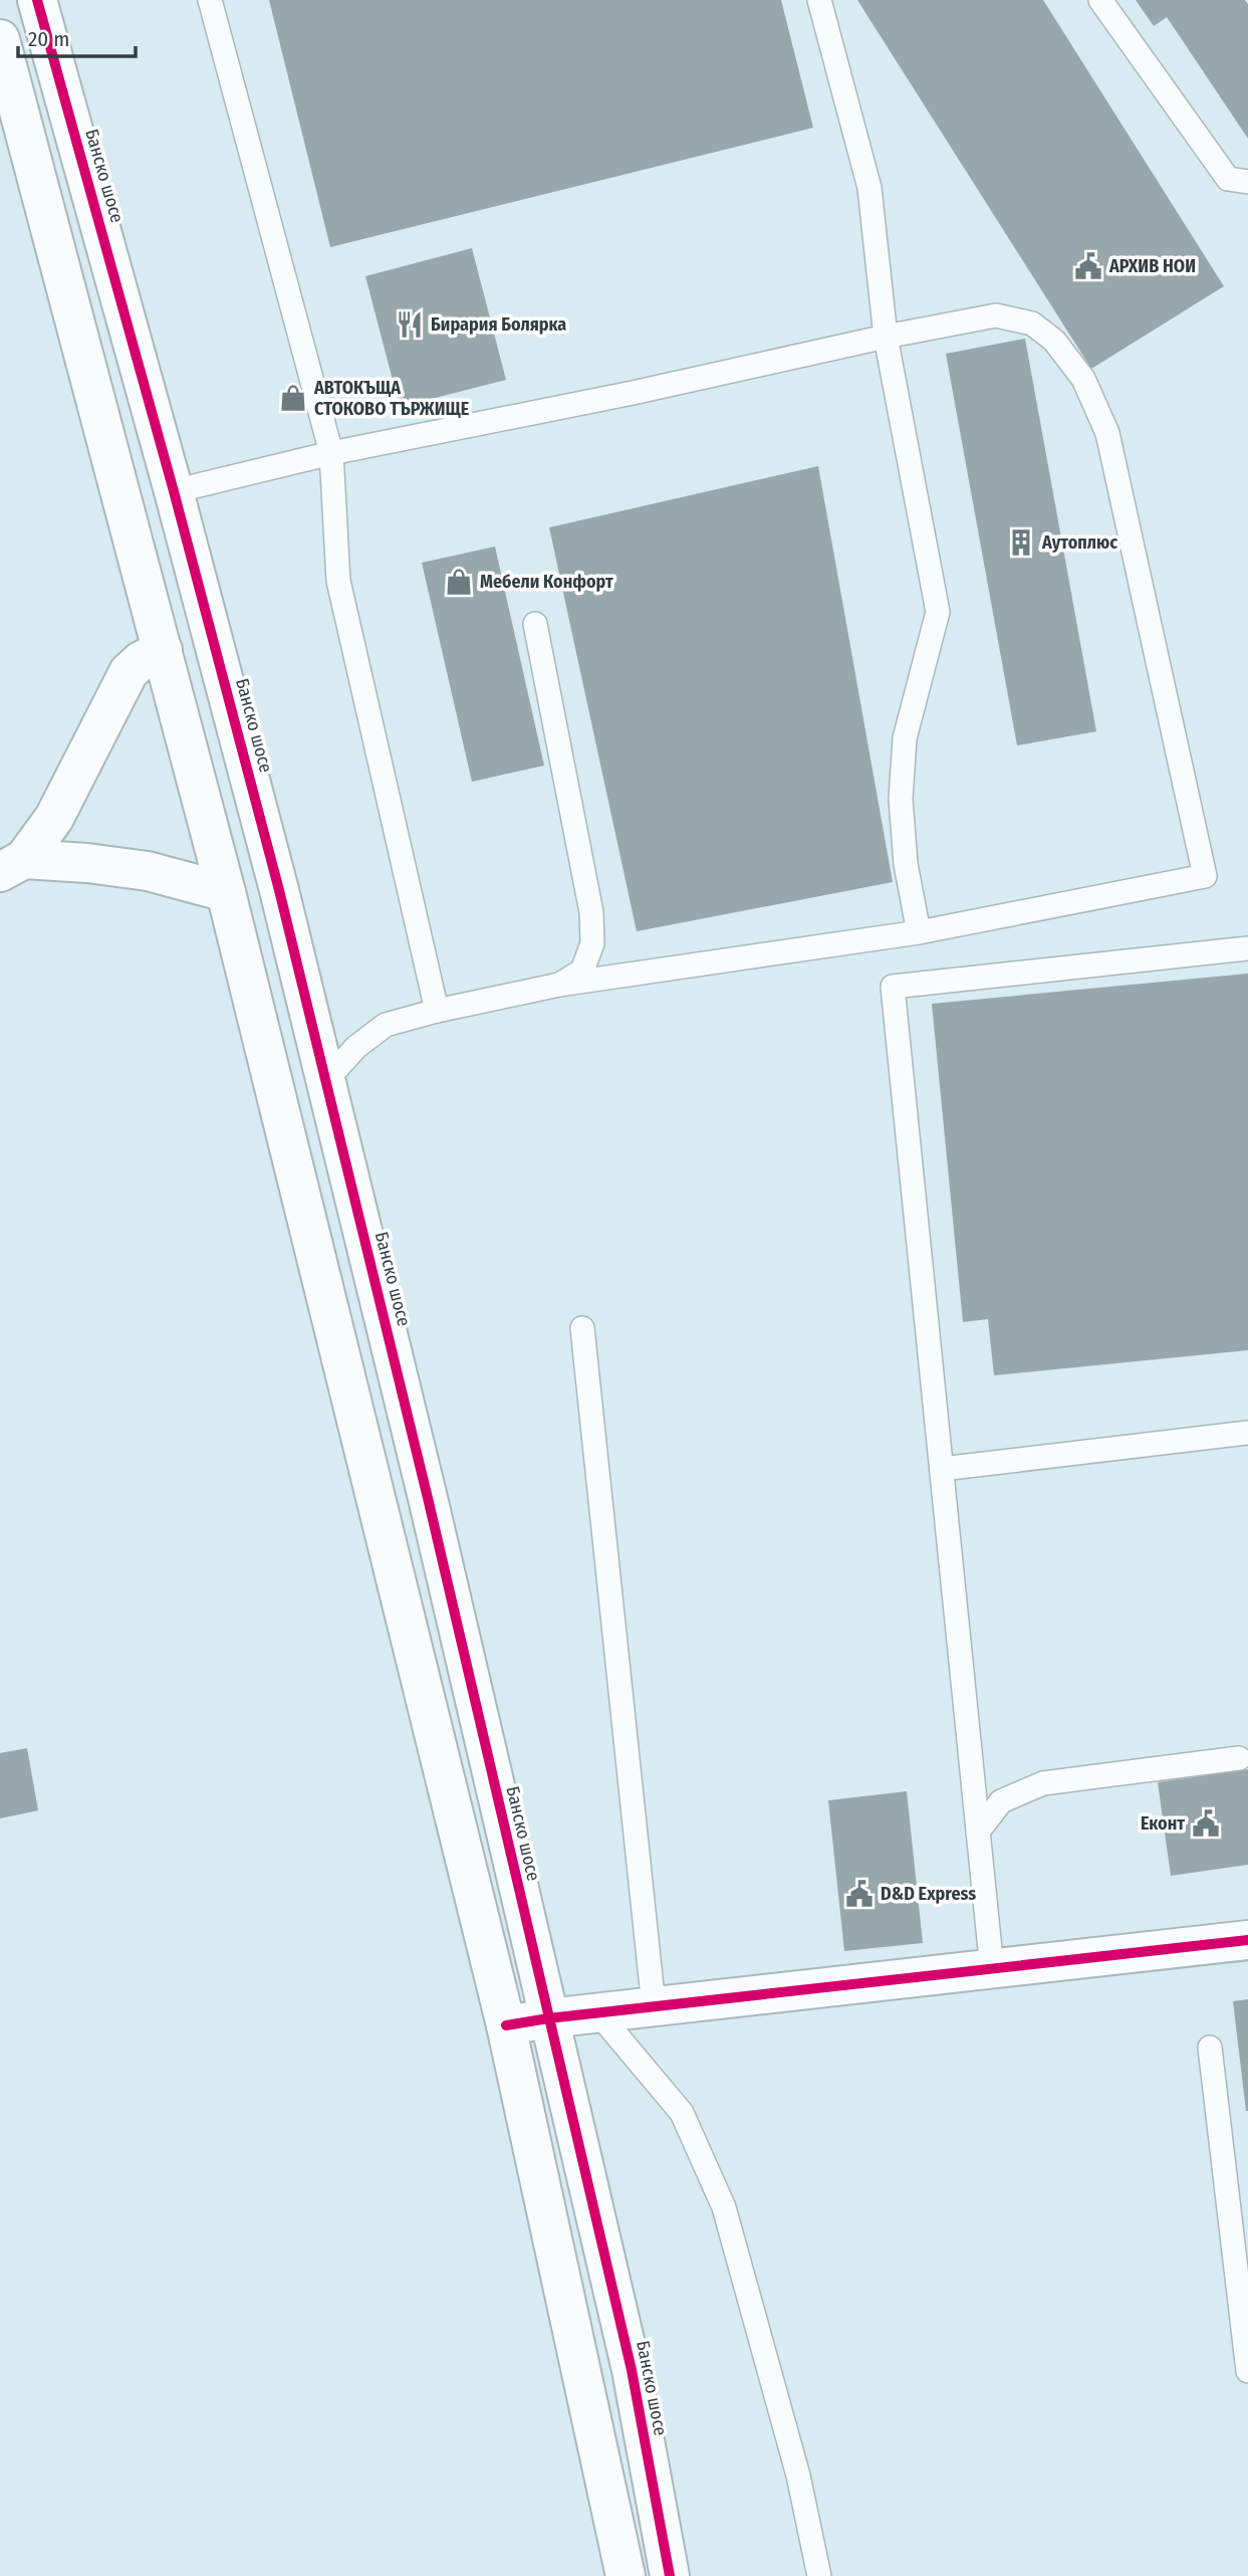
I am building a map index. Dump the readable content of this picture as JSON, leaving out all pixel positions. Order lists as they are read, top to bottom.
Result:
{
  "streets": {
    "main road": ["Банско шосе"]
  },
  "places": {
    "public building": ["АРХИВ НОИ", "Еконт", "D&D Express"],
    "restaurant": ["Бирария Болярка"],
    "shop": ["АВТОКЪЩА СТОКОВО ТЪРЖИЩЕ", "Мебели Конфорт"],
    "building": ["Аутоплюс"]
  },
  "scale_bar": "20 m"
}
